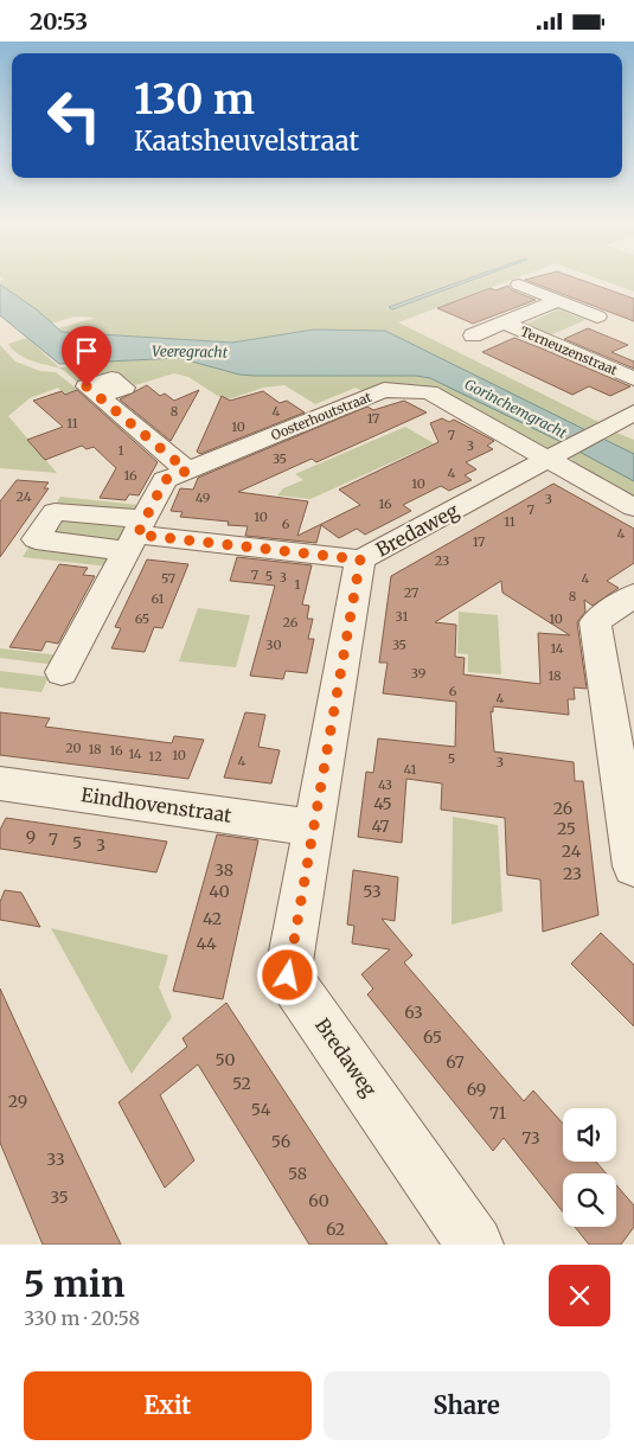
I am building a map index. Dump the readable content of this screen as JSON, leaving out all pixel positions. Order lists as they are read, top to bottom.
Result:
{
  "streets": {
    "street": [
      "Terneuzenstraat",
      "Oosterhoutstraat",
      "Bredaweg",
      "Eindhovenstraat"
    ]
  },
  "crossings": [
    ["Oosterhoutstraat", "Bredaweg"],
    ["Bredaweg", "Eindhovenstraat"]
  ],
  "water": ["Veeregracht", "Gorinchemgracht"],
  "house_numbers": [
    "8",
    "4",
    "17",
    "11",
    "10",
    "7",
    "3",
    "1",
    "35",
    "4",
    "16",
    "10",
    "24",
    "49",
    "3",
    "16",
    "7",
    "10",
    "11",
    "6",
    "4",
    "17",
    "23",
    "7",
    "5",
    "3",
    "57",
    "4",
    "1",
    "27",
    "8",
    "61",
    "31",
    "65",
    "10",
    "26",
    "30",
    "35",
    "14",
    "39",
    "18",
    "6",
    "4",
    "20",
    "18",
    "16",
    "14",
    "10",
    "12",
    "5",
    "4",
    "3",
    "41",
    "43",
    "45",
    "26",
    "47",
    "25",
    "9",
    "7",
    "5",
    "3",
    "24",
    "38",
    "23",
    "40",
    "53",
    "42",
    "44",
    "63",
    "65",
    "50",
    "67",
    "52",
    "69",
    "29",
    "54",
    "71",
    "73",
    "56",
    "33",
    "58",
    "35",
    "60",
    "62"
  ],
  "page": {
    "status": "20:53",
    "turn": ["130 m", "Kaatsheuvelstraat"],
    "heading": ["5 min", "330 m · 20:58"],
    "buttons": ["Exit", "Share"]
  }
}
